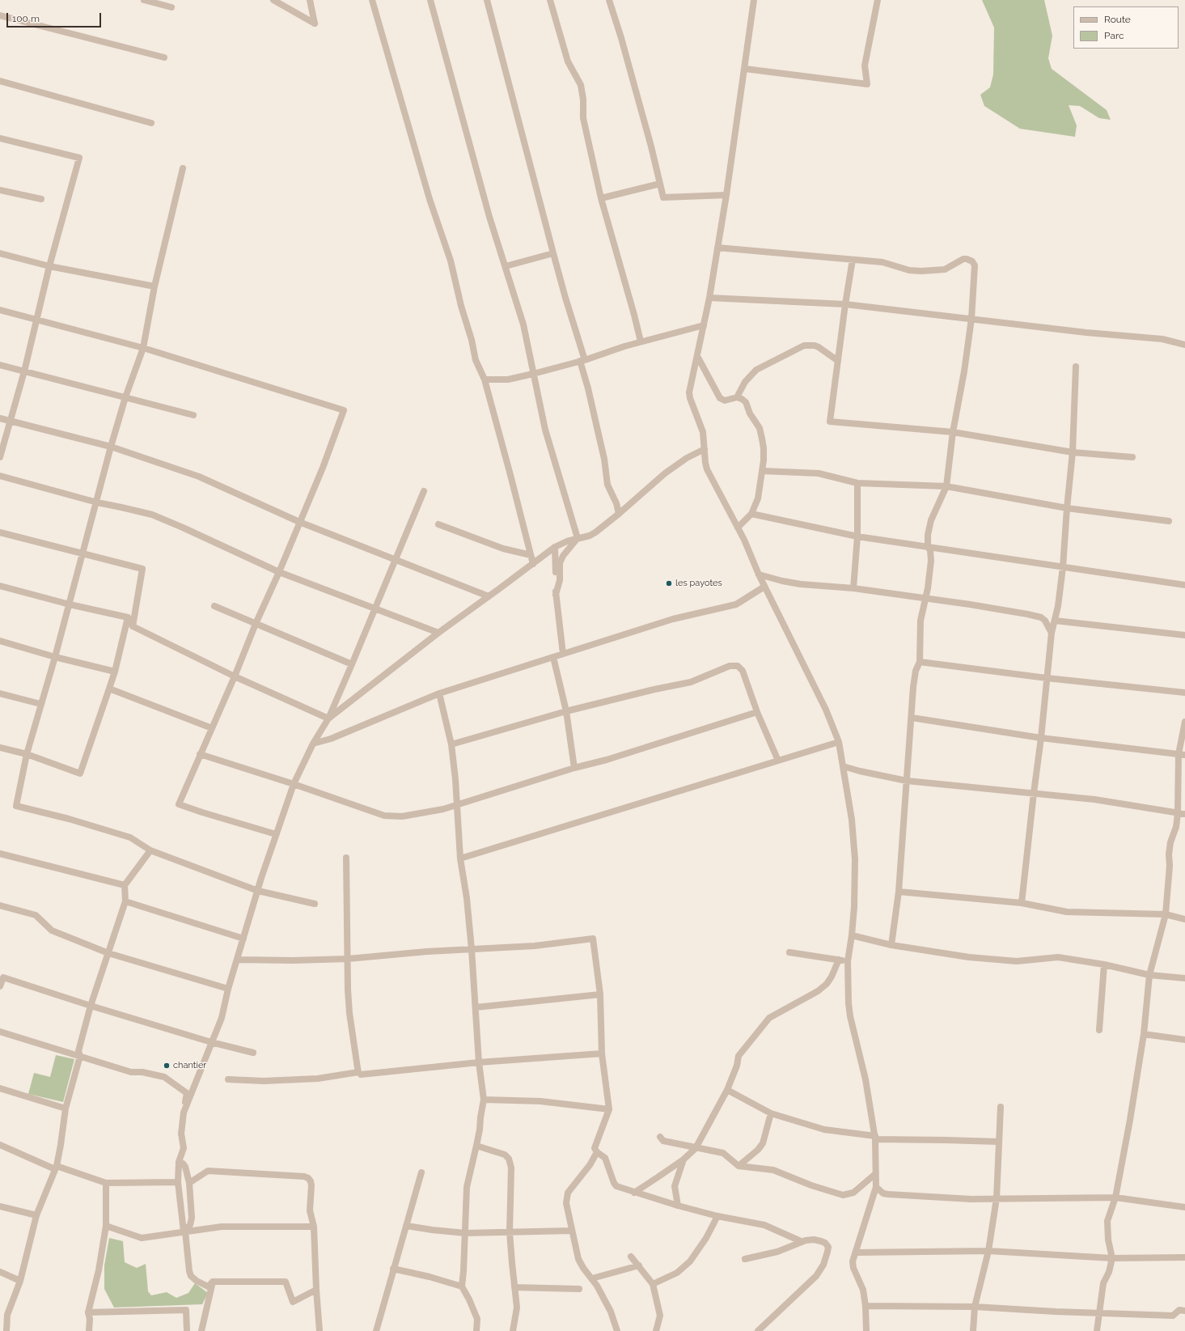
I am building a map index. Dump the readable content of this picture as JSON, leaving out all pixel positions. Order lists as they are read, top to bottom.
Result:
{
  "places": ["les payotes", "chantier"],
  "legend": ["Route", "Parc"],
  "scale_bar": "100 m"
}
